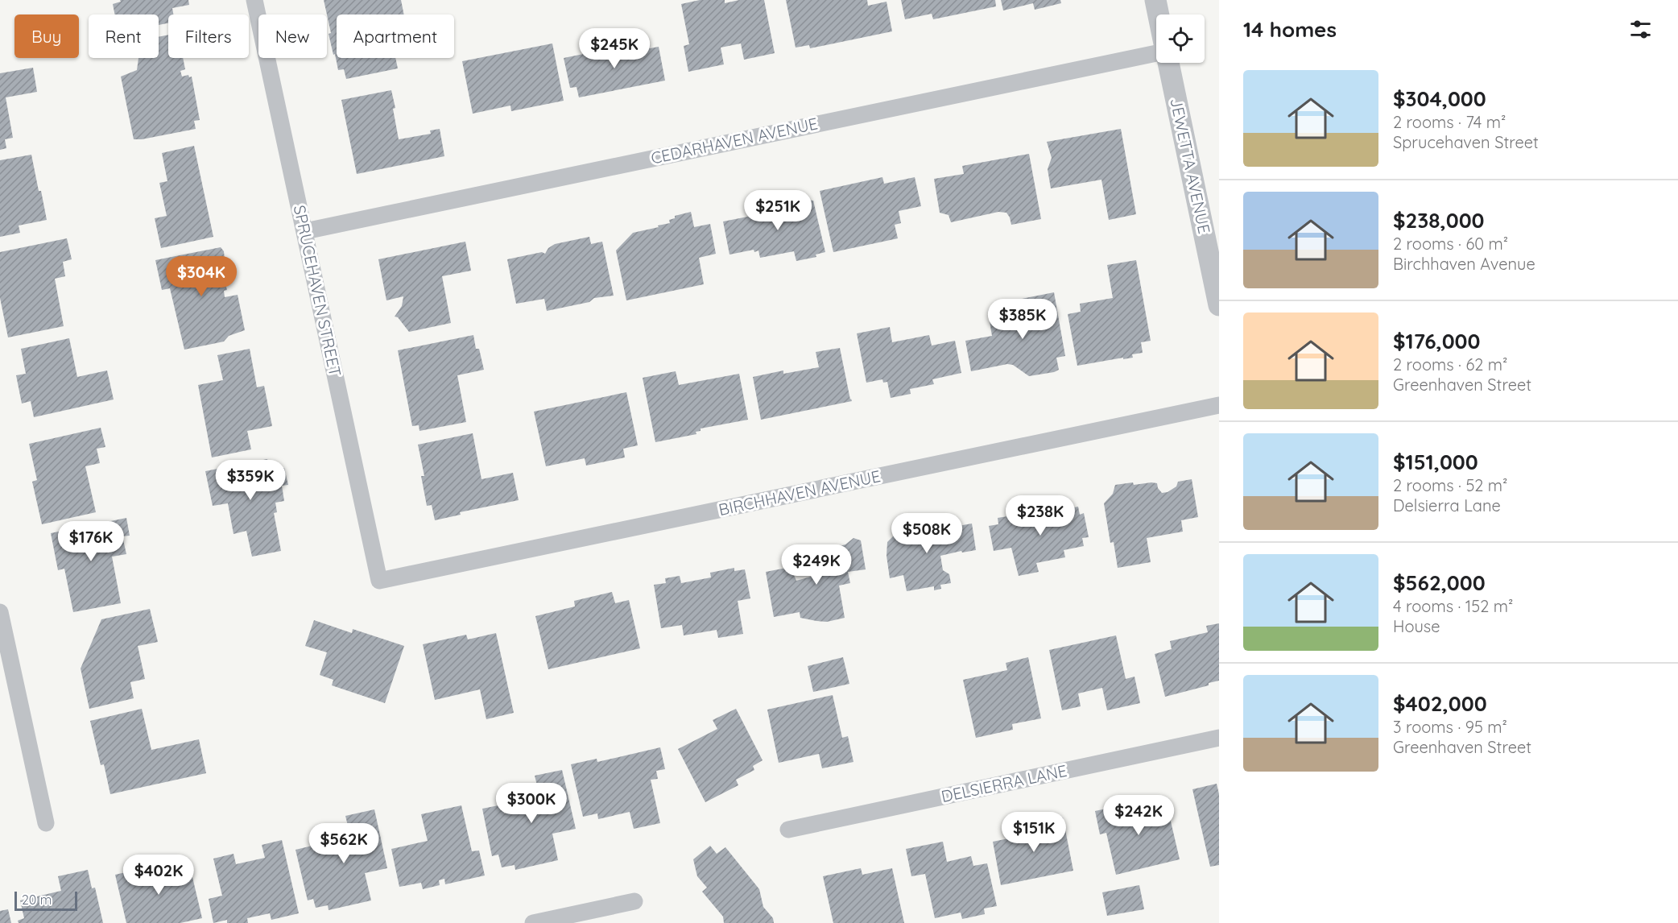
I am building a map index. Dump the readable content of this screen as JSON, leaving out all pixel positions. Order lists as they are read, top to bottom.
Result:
{
  "streets": {
    "street": [
      "CEDARHAVEN AVENUE",
      "JEWETTA AVENUE",
      "SPRUCEHAVEN STREET",
      "BIRCHHAVEN AVENUE",
      "DELSIERRA LANE"
    ]
  },
  "crossings": [
    ["CEDARHAVEN AVENUE", "SPRUCEHAVEN STREET"],
    ["SPRUCEHAVEN STREET", "BIRCHHAVEN AVENUE"]
  ],
  "scale_bar": "20 m",
  "page": {
    "heading": "14 homes",
    "chip": [
      "Buy",
      "Rent",
      "Filters",
      "New",
      "Apartment"
    ],
    "price": [
      "$245K",
      "$251K",
      "$304K",
      "$385K",
      "$359K",
      "$238K",
      "$508K",
      "$176K",
      "$249K",
      "$300K",
      "$242K",
      "$151K",
      "$562K",
      "$402K"
    ],
    "list": [
      {
        "name": "$304,000",
        "note": "2 rooms · 74 m² · Sprucehaven Street"
      },
      {
        "name": "$238,000",
        "note": "2 rooms · 60 m² · Birchhaven Avenue"
      },
      {
        "name": "$176,000",
        "note": "2 rooms · 62 m² · Greenhaven Street"
      },
      {
        "name": "$151,000",
        "note": "2 rooms · 52 m² · Delsierra Lane"
      },
      {
        "name": "$562,000",
        "note": "4 rooms · 152 m² · House"
      },
      {
        "name": "$402,000",
        "note": "3 rooms · 95 m² · Greenhaven Street"
      }
    ],
    "scale": "20 m"
  }
}
